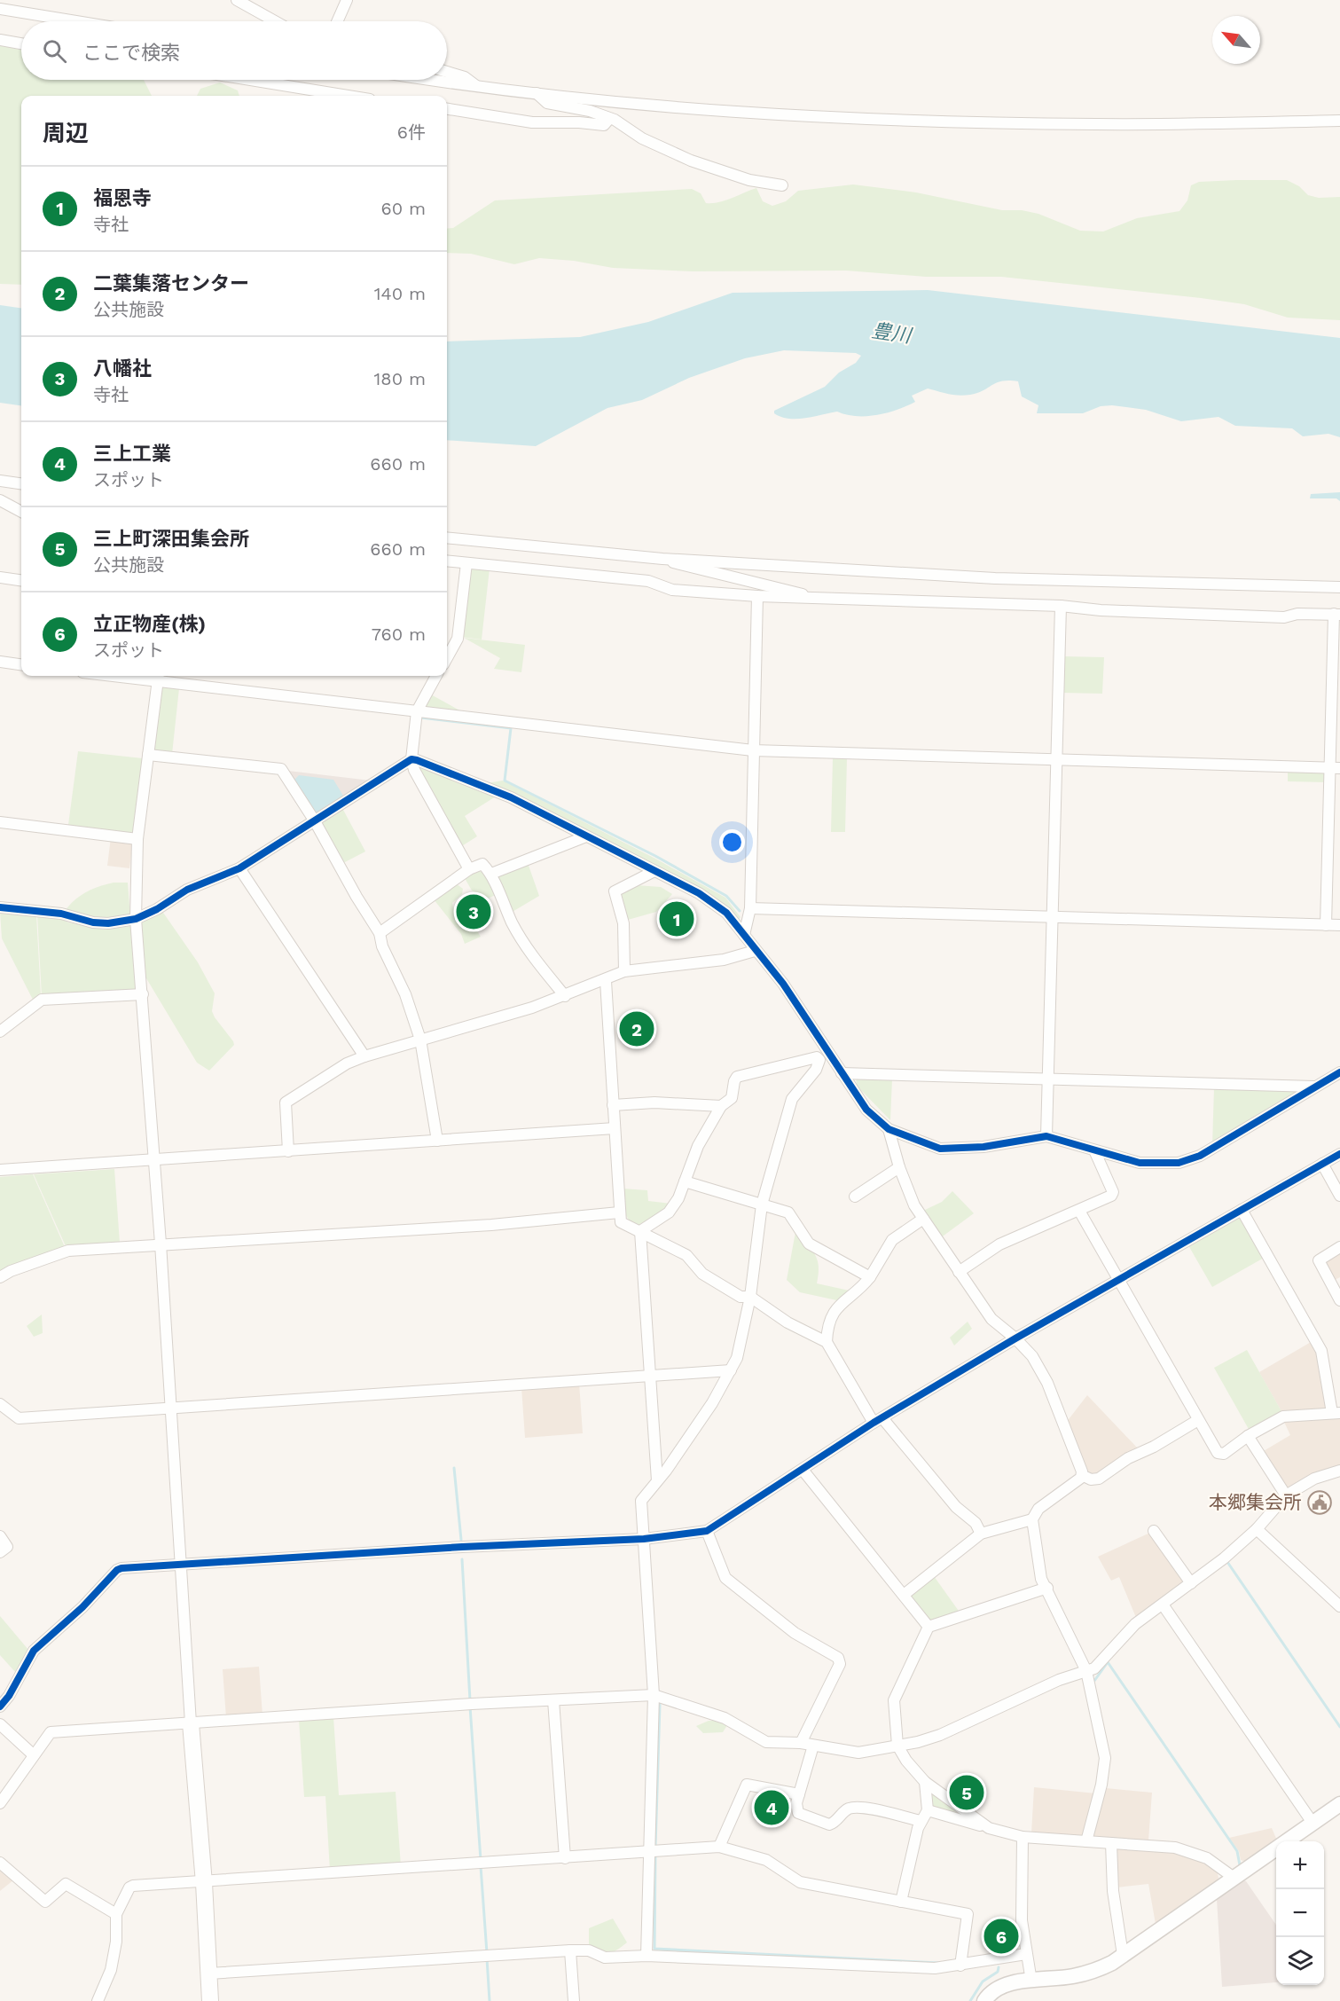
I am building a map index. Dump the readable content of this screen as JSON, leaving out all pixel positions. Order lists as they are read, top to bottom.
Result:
{
  "water": ["豊川"],
  "places": {
    "public building": ["本郷集会所"]
  },
  "north": "top left",
  "page": {
    "search": "ここで検索",
    "heading": ["周辺", "6件"],
    "list": [
      {
        "mark": "1",
        "name": "福恩寺",
        "note": "寺社",
        "value": "60 m"
      },
      {
        "mark": "2",
        "name": "二葉集落センター",
        "note": "公共施設",
        "value": "140 m"
      },
      {
        "mark": "3",
        "name": "八幡社",
        "note": "寺社",
        "value": "180 m"
      },
      {
        "mark": "4",
        "name": "三上工業",
        "note": "スポット",
        "value": "660 m"
      },
      {
        "mark": "5",
        "name": "三上町深田集会所",
        "note": "公共施設",
        "value": "660 m"
      },
      {
        "mark": "6",
        "name": "立正物産(株)",
        "note": "スポット",
        "value": "760 m"
      }
    ],
    "pins": [
      "3",
      "1",
      "2",
      "5",
      "4",
      "6"
    ],
    "map_buttons": ["+", "−"]
  }
}
